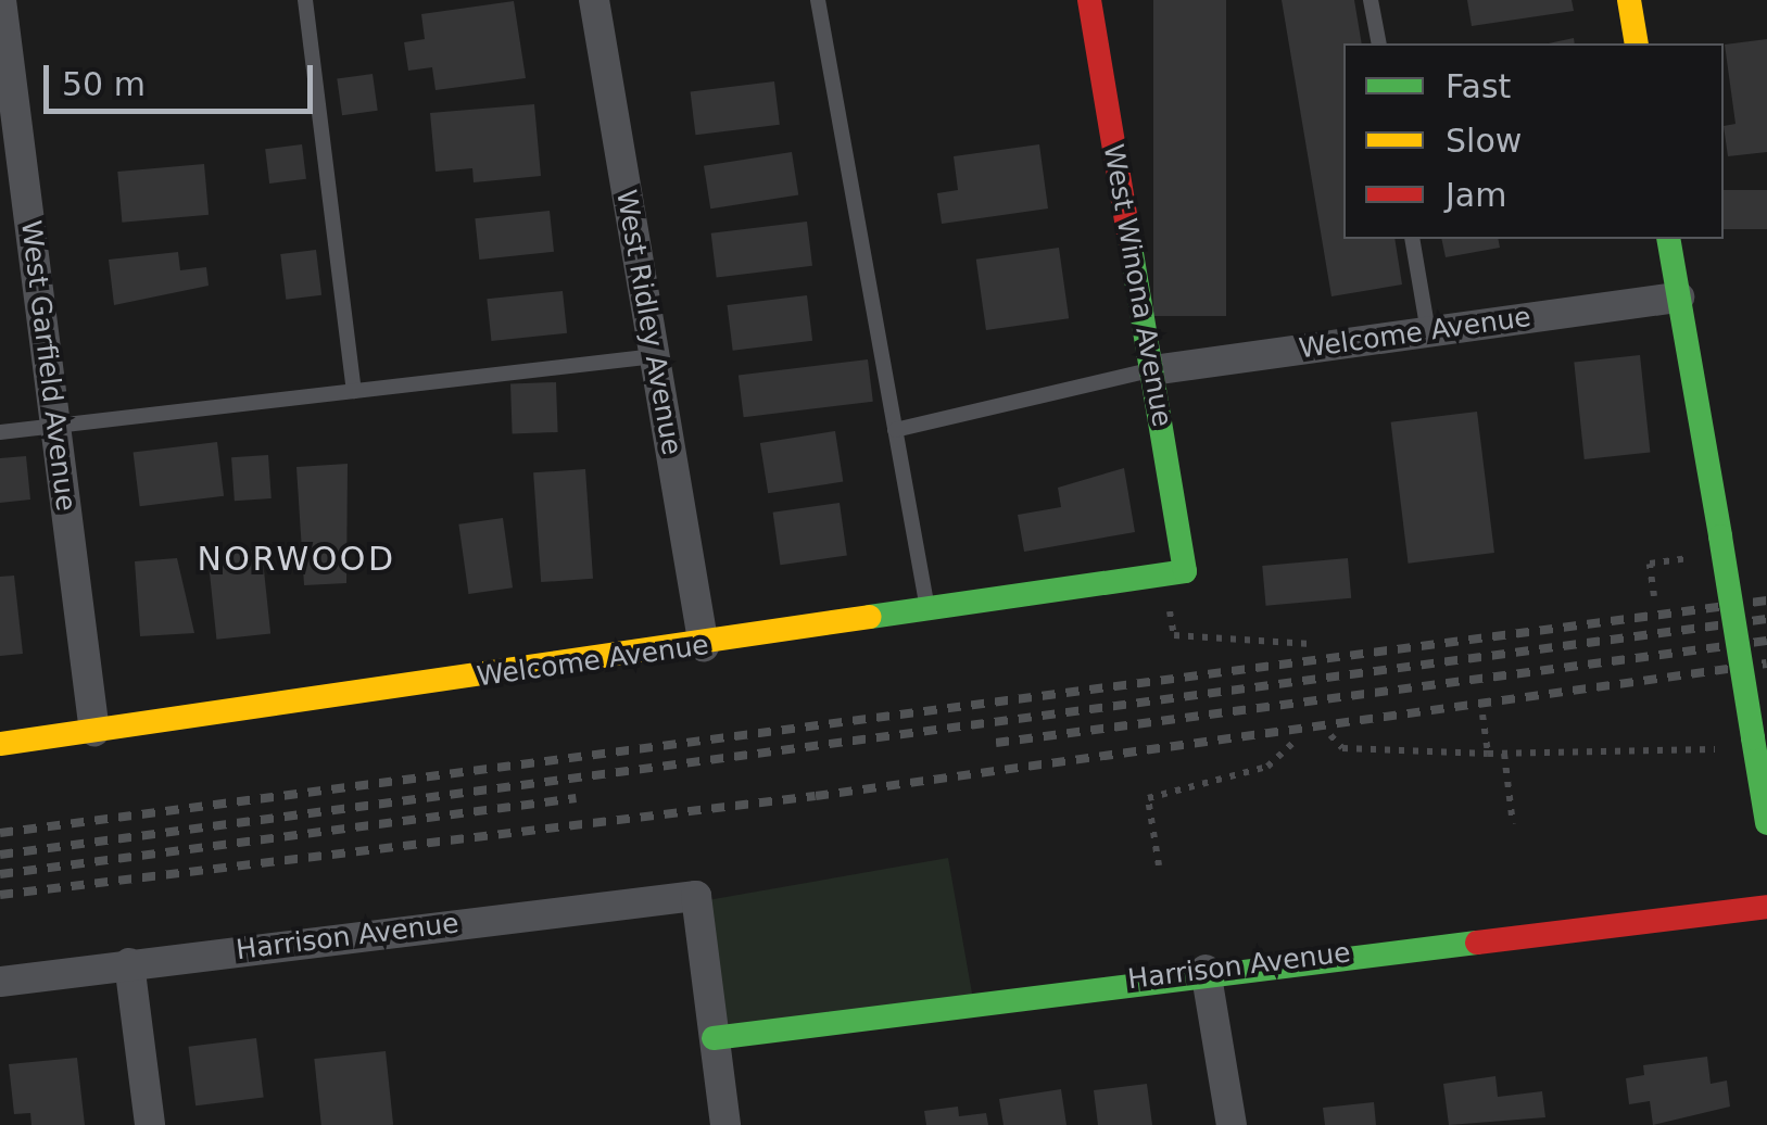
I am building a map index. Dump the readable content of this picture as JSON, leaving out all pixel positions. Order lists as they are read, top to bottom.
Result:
{
  "streets": {
    "street": [
      "West Winona Avenue",
      "West Ridley Avenue",
      "Welcome Avenue",
      "West Garfield Avenue",
      "Harrison Avenue"
    ]
  },
  "crossings": [
    ["West Winona Avenue", "Welcome Avenue"],
    ["West Ridley Avenue", "Welcome Avenue"],
    ["Welcome Avenue", "West Garfield Avenue"]
  ],
  "districts": ["NORWOOD"],
  "legend": ["Fast", "Slow", "Jam"],
  "scale_bar": "50 m"
}
